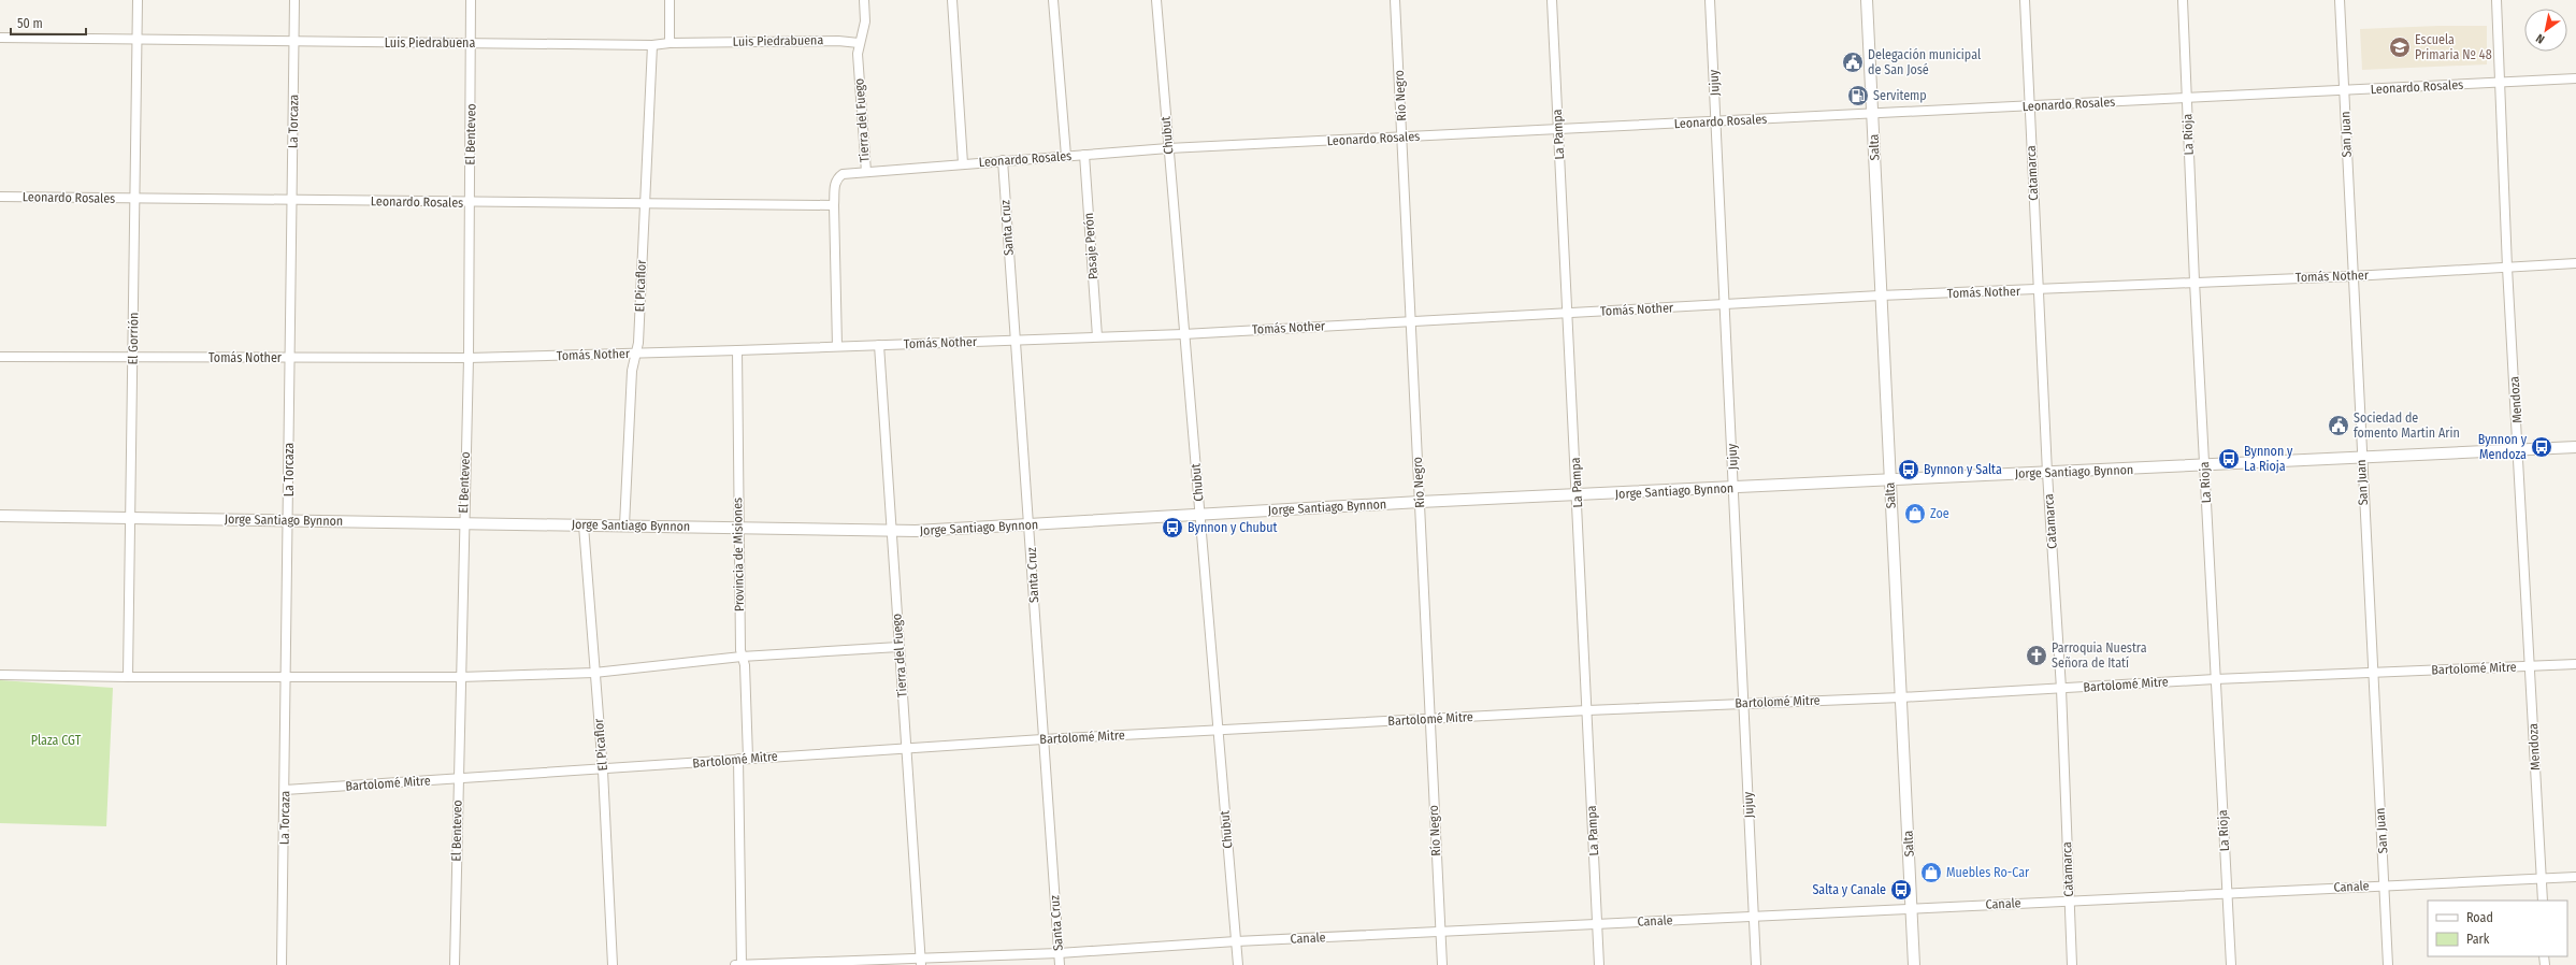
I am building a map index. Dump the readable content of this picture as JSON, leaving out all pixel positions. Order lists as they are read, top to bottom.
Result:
{
  "streets": {
    "street": [
      "Luis Piedrabuena",
      "Jujuy",
      "Leonardo Rosales",
      "Río Negro",
      "Tierra del Fuego",
      "La Torcaza",
      "El Benteveo",
      "La Pampa",
      "La Rioja",
      "San Juan",
      "Chubut",
      "Salta",
      "Catamarca",
      "Santa Cruz",
      "Pasaje Perón",
      "Tomás Nother",
      "El Picaflor",
      "El Gorrión",
      "Mendoza",
      "Jorge Santiago Bynnon",
      "Provincia de Misiones",
      "Bartolomé Mitre",
      "Canale"
    ]
  },
  "crossings": [
    ["Luis Piedrabuena", "Tierra del Fuego"],
    ["Luis Piedrabuena", "La Torcaza"],
    ["Luis Piedrabuena", "El Benteveo"],
    ["Luis Piedrabuena", "El Picaflor"],
    ["Luis Piedrabuena", "El Gorrión"],
    ["Jujuy", "Leonardo Rosales"],
    ["Jujuy", "Tomás Nother"],
    ["Jujuy", "Jorge Santiago Bynnon"],
    ["Jujuy", "Bartolomé Mitre"],
    ["Jujuy", "Canale"],
    ["Leonardo Rosales", "Río Negro"],
    ["Leonardo Rosales", "Tierra del Fuego"],
    ["Leonardo Rosales", "La Torcaza"],
    ["Leonardo Rosales", "El Benteveo"],
    ["Leonardo Rosales", "La Pampa"],
    ["Leonardo Rosales", "La Rioja"],
    ["Leonardo Rosales", "San Juan"],
    ["Leonardo Rosales", "Chubut"],
    ["Leonardo Rosales", "Salta"],
    ["Leonardo Rosales", "Catamarca"],
    ["Leonardo Rosales", "Santa Cruz"],
    ["Leonardo Rosales", "Pasaje Perón"],
    ["Leonardo Rosales", "El Picaflor"],
    ["Leonardo Rosales", "El Gorrión"],
    ["Leonardo Rosales", "Mendoza"],
    ["Río Negro", "Tomás Nother"],
    ["Río Negro", "Jorge Santiago Bynnon"],
    ["Río Negro", "Bartolomé Mitre"],
    ["Río Negro", "Canale"],
    ["Tierra del Fuego", "Tomás Nother"],
    ["Tierra del Fuego", "Jorge Santiago Bynnon"],
    ["Tierra del Fuego", "Bartolomé Mitre"],
    ["Tierra del Fuego", "Canale"],
    ["La Torcaza", "Tomás Nother"],
    ["La Torcaza", "Jorge Santiago Bynnon"],
    ["La Torcaza", "Bartolomé Mitre"],
    ["El Benteveo", "Tomás Nother"],
    ["El Benteveo", "Jorge Santiago Bynnon"],
    ["El Benteveo", "Bartolomé Mitre"],
    ["La Pampa", "Tomás Nother"],
    ["La Pampa", "Jorge Santiago Bynnon"],
    ["La Pampa", "Bartolomé Mitre"],
    ["La Pampa", "Canale"],
    ["La Rioja", "Tomás Nother"],
    ["La Rioja", "Jorge Santiago Bynnon"],
    ["La Rioja", "Bartolomé Mitre"],
    ["La Rioja", "Canale"],
    ["San Juan", "Tomás Nother"],
    ["San Juan", "Jorge Santiago Bynnon"],
    ["San Juan", "Bartolomé Mitre"],
    ["San Juan", "Canale"],
    ["Chubut", "Tomás Nother"],
    ["Chubut", "Jorge Santiago Bynnon"],
    ["Chubut", "Bartolomé Mitre"],
    ["Chubut", "Canale"],
    ["Salta", "Tomás Nother"],
    ["Salta", "Jorge Santiago Bynnon"],
    ["Salta", "Bartolomé Mitre"],
    ["Salta", "Canale"],
    ["Catamarca", "Tomás Nother"],
    ["Catamarca", "Jorge Santiago Bynnon"],
    ["Catamarca", "Bartolomé Mitre"],
    ["Catamarca", "Canale"],
    ["Santa Cruz", "Tomás Nother"],
    ["Santa Cruz", "Jorge Santiago Bynnon"],
    ["Santa Cruz", "Bartolomé Mitre"],
    ["Santa Cruz", "Canale"],
    ["Pasaje Perón", "Tomás Nother"],
    ["Tomás Nother", "El Picaflor"],
    ["Tomás Nother", "El Gorrión"],
    ["Tomás Nother", "Mendoza"],
    ["Tomás Nother", "Provincia de Misiones"],
    ["El Picaflor", "Jorge Santiago Bynnon"],
    ["El Picaflor", "Bartolomé Mitre"],
    ["El Gorrión", "Jorge Santiago Bynnon"],
    ["Mendoza", "Jorge Santiago Bynnon"],
    ["Mendoza", "Bartolomé Mitre"],
    ["Mendoza", "Canale"],
    ["Jorge Santiago Bynnon", "Provincia de Misiones"],
    ["Provincia de Misiones", "Bartolomé Mitre"]
  ],
  "parks": ["Plaza CGT"],
  "places": {
    "school or university": ["Escuela Primaria Nº 48"],
    "public building": ["Delegación municipal de San José", "Sociedad de fomento Martin Arin"],
    "fuel station": ["Servitemp"],
    "bus stop": [
      "Bynnon y Mendoza",
      "Bynnon y La Rioja",
      "Bynnon y Salta",
      "Bynnon y Chubut",
      "Salta y Canale"
    ],
    "shop": ["Zoe", "Muebles Ro-Car"],
    "church": ["Parroquia Nuestra Señora de Itatí"]
  },
  "legend": ["Road", "Park"],
  "scale_bar": "50 m",
  "north": "bottom left"
}
